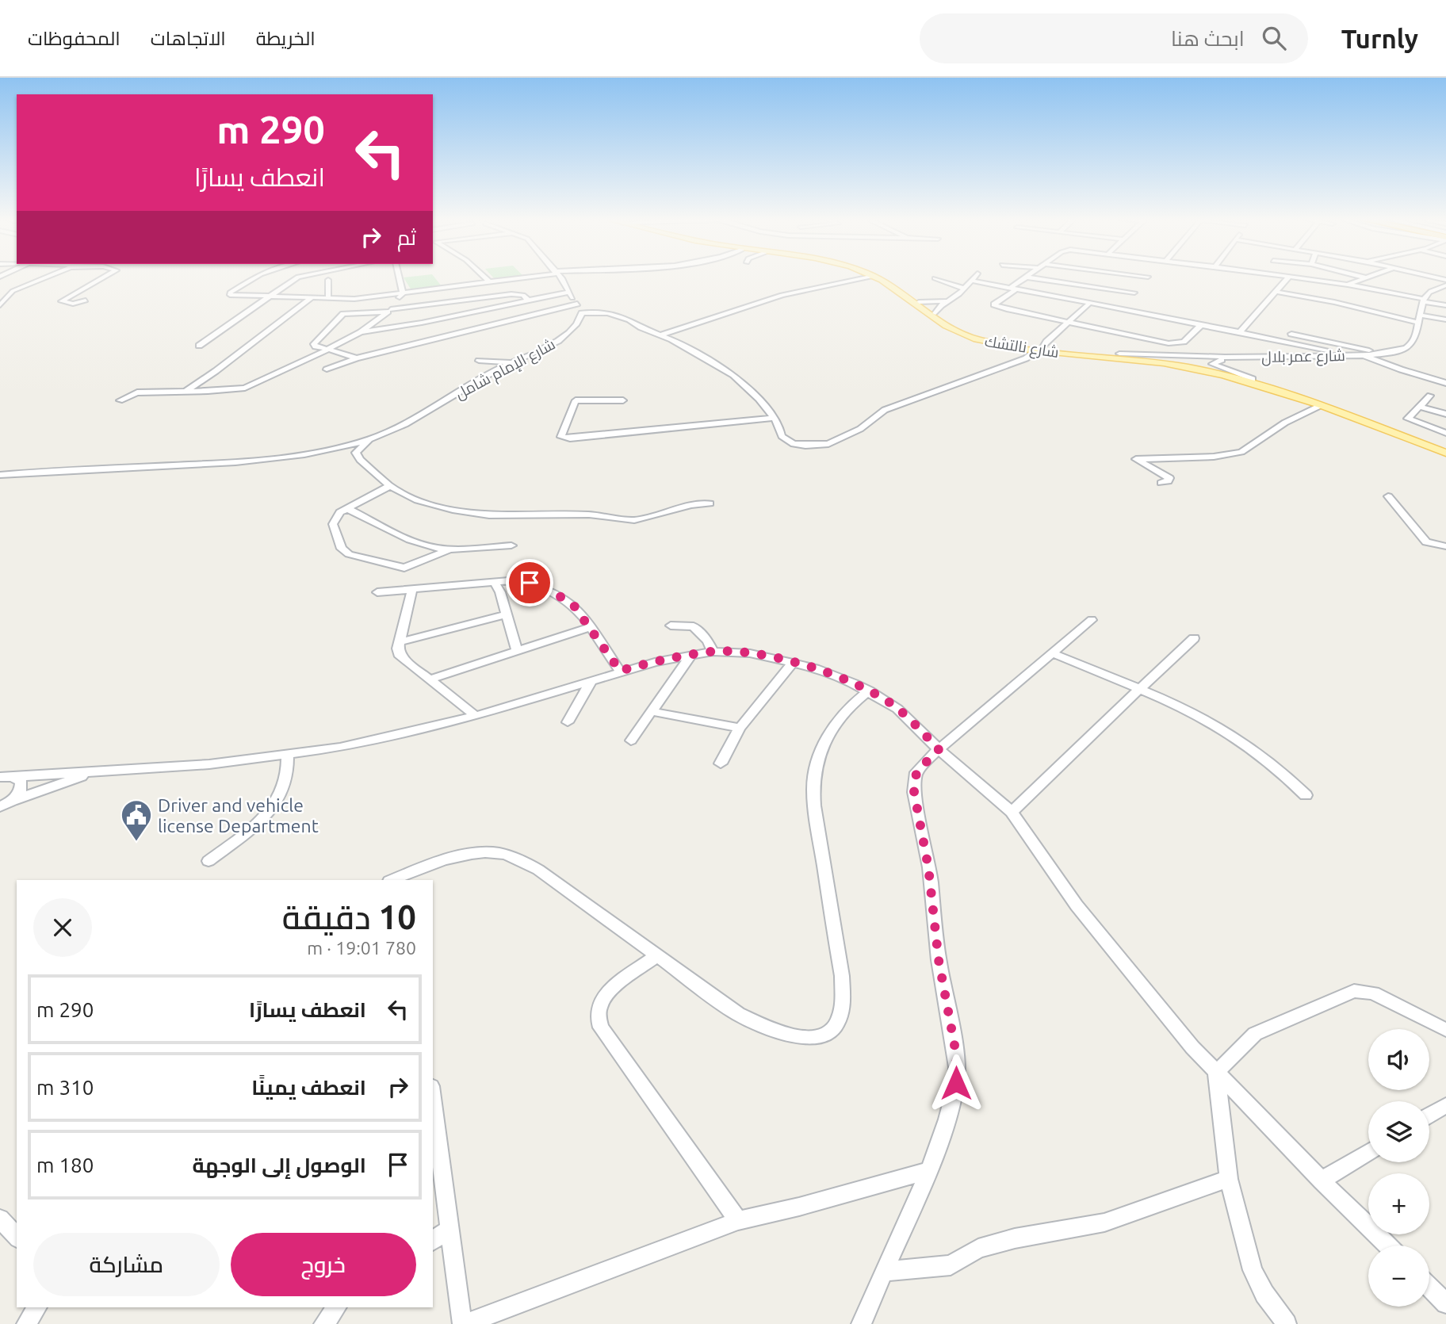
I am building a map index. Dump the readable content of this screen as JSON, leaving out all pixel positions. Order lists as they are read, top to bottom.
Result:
{
  "streets": {
    "main road": ["شارع نالتشك"],
    "street": ["شارع عمر بلال", "شارع الإمام شامل"]
  },
  "crossings": [
    ["شارع نالتشك", "شارع عمر بلال"]
  ],
  "places": {
    "public building": ["Driver and vehicle license Department"]
  },
  "page": {
    "header": "Turnly",
    "search": "ابحث هنا",
    "nav": ["الخريطة", "الاتجاهات", "المحفوظات"],
    "turn": ["290 m", "انعطف يسارًا"],
    "then": "ثم",
    "heading": ["10 دقيقة", "780 m · 19:01"],
    "list": [
      {
        "name": "انعطف يسارًا",
        "value": "290 m"
      },
      {
        "name": "انعطف يمينًا",
        "value": "310 m"
      },
      {
        "name": "الوصول إلى الوجهة",
        "value": "180 m"
      }
    ],
    "map_buttons": ["+", "−"],
    "buttons": ["خروج", "مشاركة"]
  }
}
